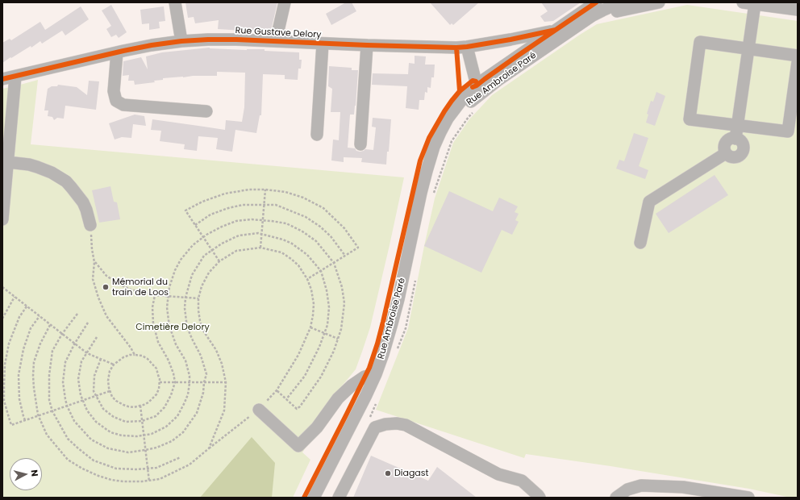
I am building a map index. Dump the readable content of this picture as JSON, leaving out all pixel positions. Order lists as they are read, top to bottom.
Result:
{
  "streets": {
    "street": ["Rue Gustave Delory", "Rue Ambroise Paré"]
  },
  "crossings": [
    ["Rue Gustave Delory", "Rue Ambroise Paré"]
  ],
  "parks": ["Cimetière Delory"],
  "places": ["Mémorial du train de Loos", "Diagast"],
  "north": "right"
}
